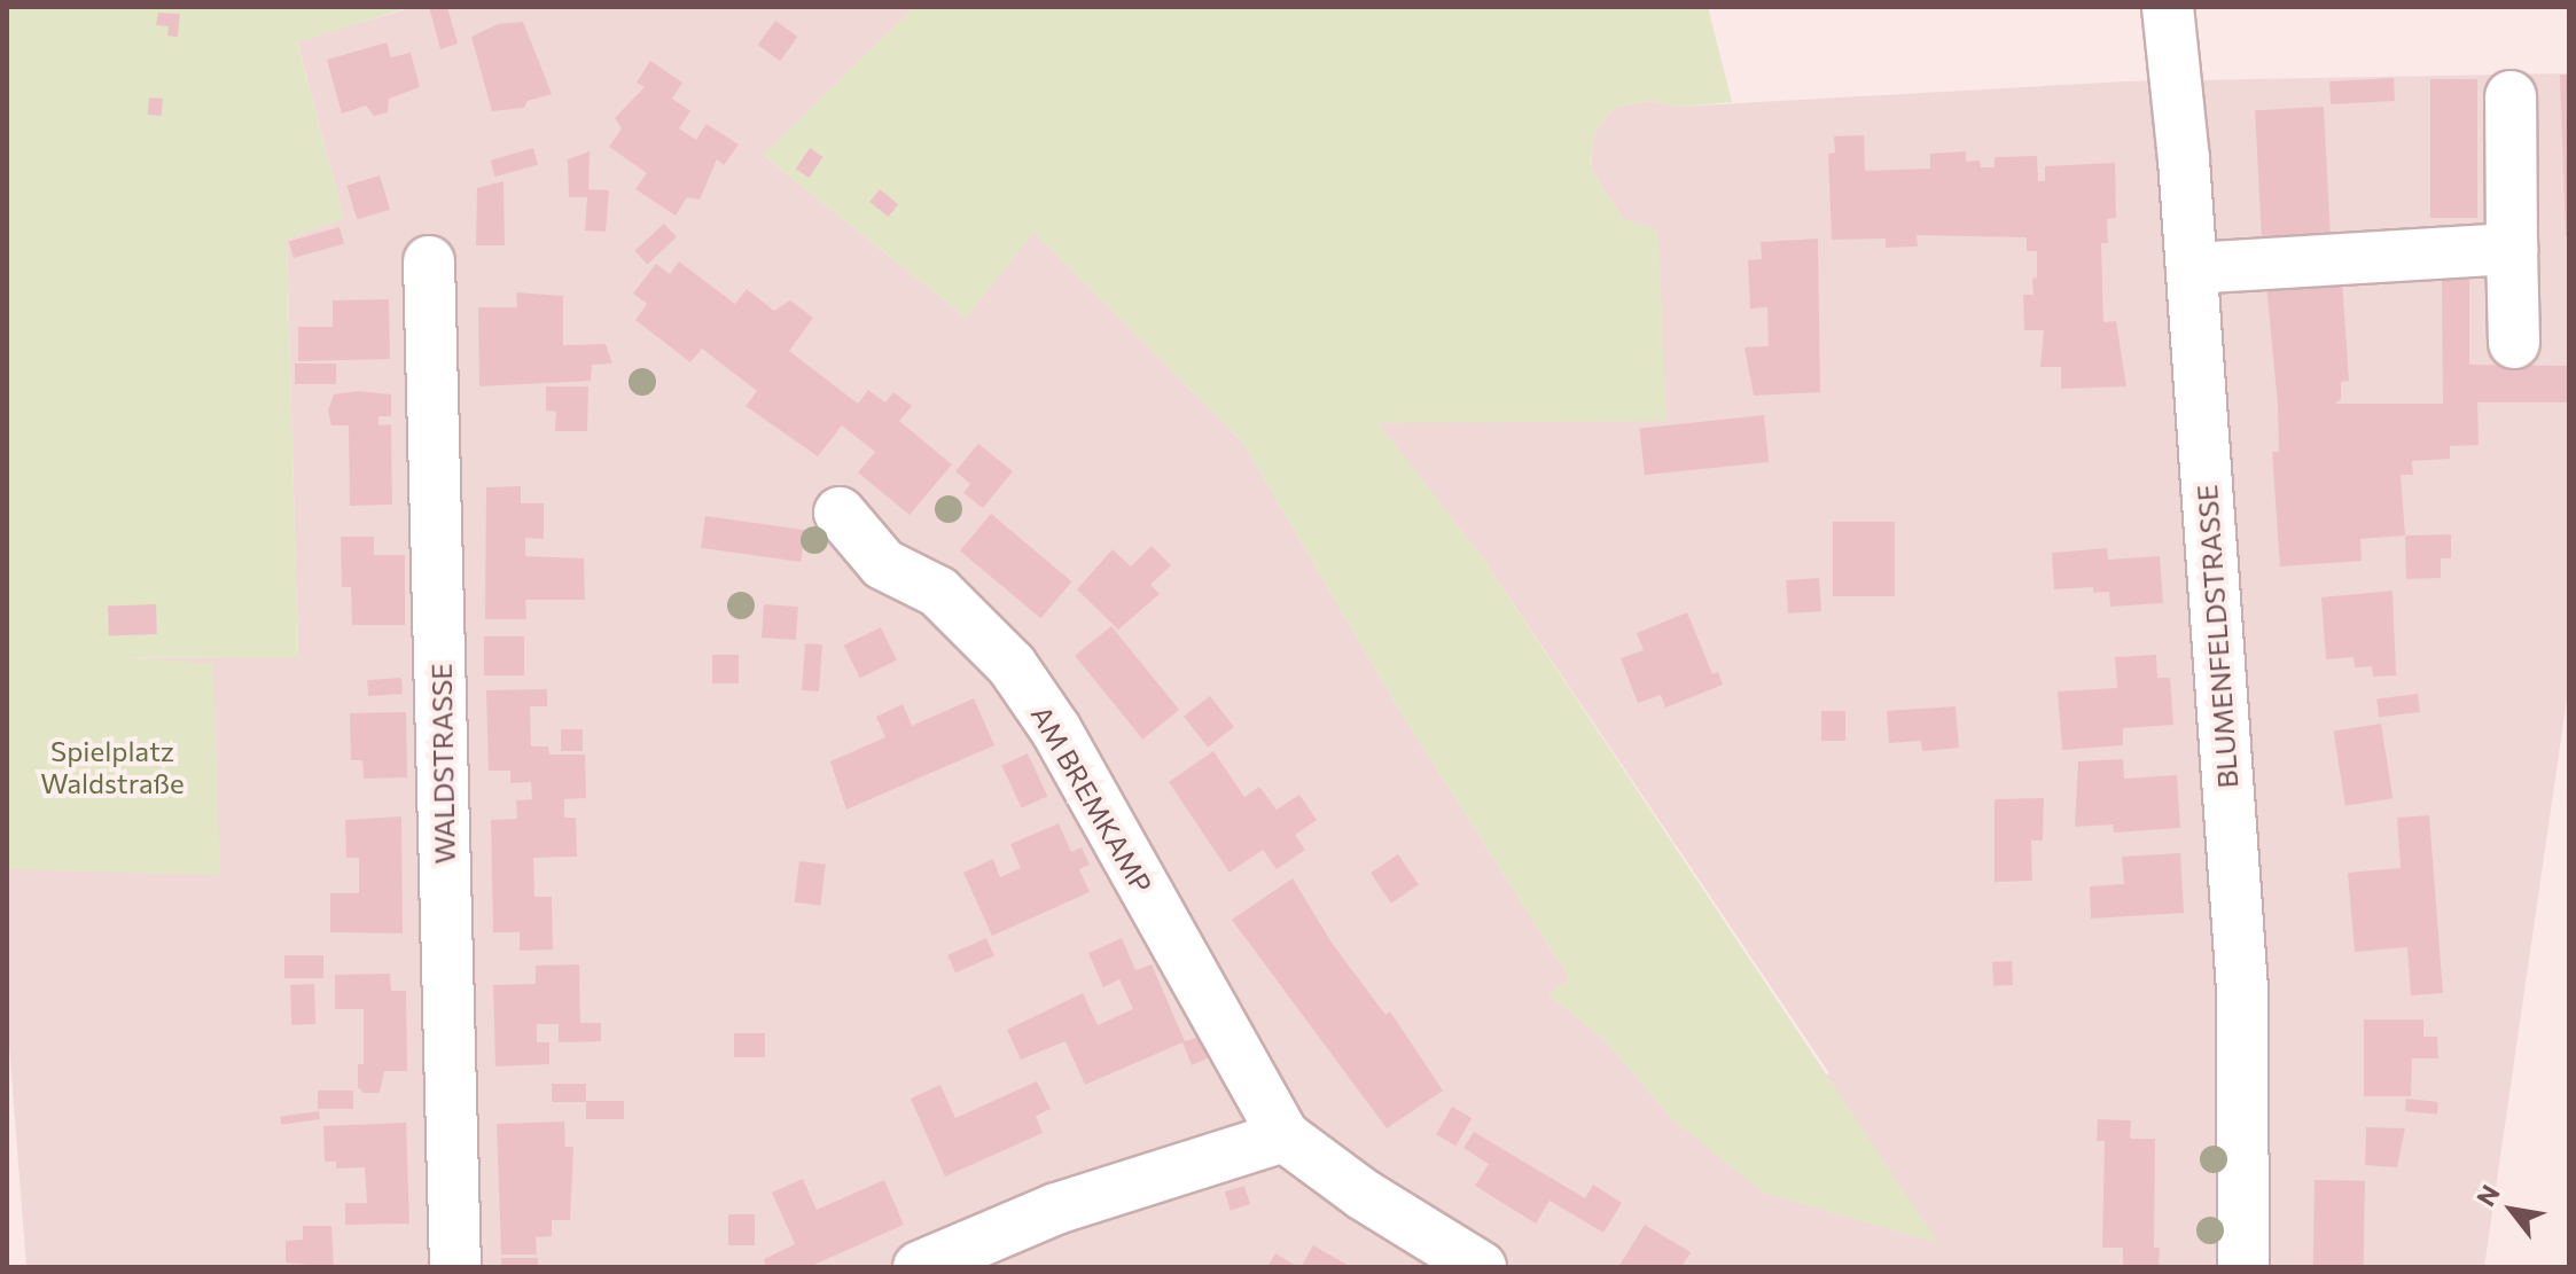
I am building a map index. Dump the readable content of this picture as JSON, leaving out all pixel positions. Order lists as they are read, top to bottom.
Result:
{
  "streets": {
    "street": ["BLUMENFELDSTRASSE", "WALDSTRASSE", "AM BREMKAMP"]
  },
  "parks": ["Spielplatz Waldstraße"],
  "north": "top left"
}
